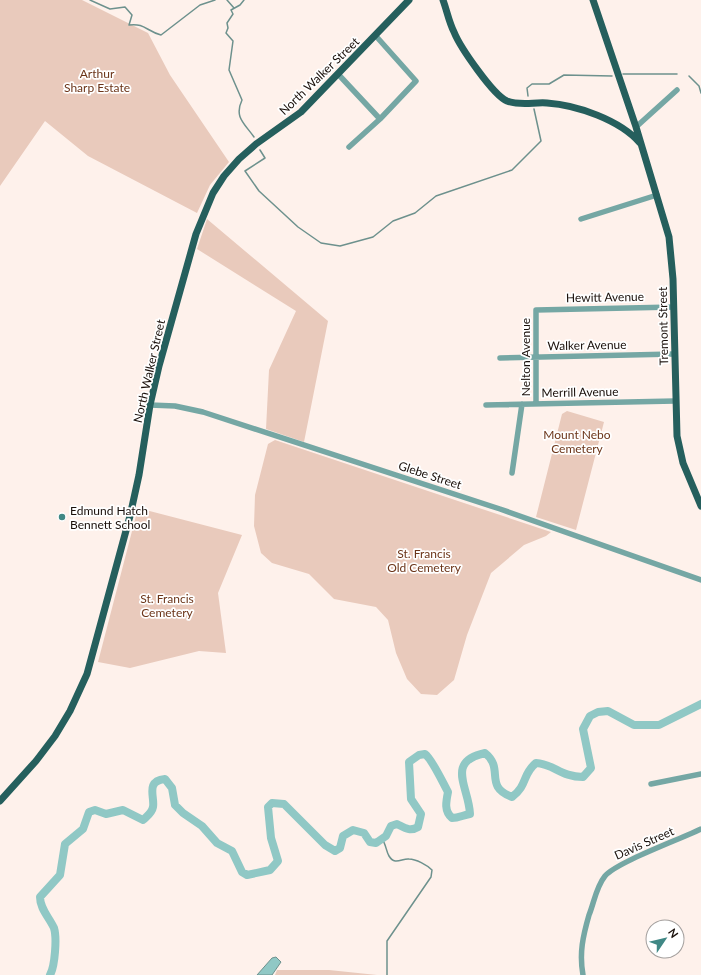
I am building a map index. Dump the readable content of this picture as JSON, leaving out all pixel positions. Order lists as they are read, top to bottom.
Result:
{
  "streets": {
    "main road": ["North Walker Street", "Tremont Street"],
    "street": [
      "Hewitt Avenue",
      "Walker Avenue",
      "Nelton Avenue",
      "Merrill Avenue",
      "Glebe Street",
      "Davis Street"
    ]
  },
  "crossings": [
    ["North Walker Street", "Glebe Street"],
    ["Hewitt Avenue", "Tremont Street"],
    ["Hewitt Avenue", "Nelton Avenue"],
    ["Tremont Street", "Walker Avenue"],
    ["Tremont Street", "Merrill Avenue"],
    ["Walker Avenue", "Nelton Avenue"],
    ["Nelton Avenue", "Merrill Avenue"]
  ],
  "parks": [
    "Arthur Sharp Estate",
    "Mount Nebo Cemetery",
    "St. Francis Old Cemetery",
    "St. Francis Cemetery"
  ],
  "places": ["Edmund Hatch Bennett School"],
  "north": "top right"
}
